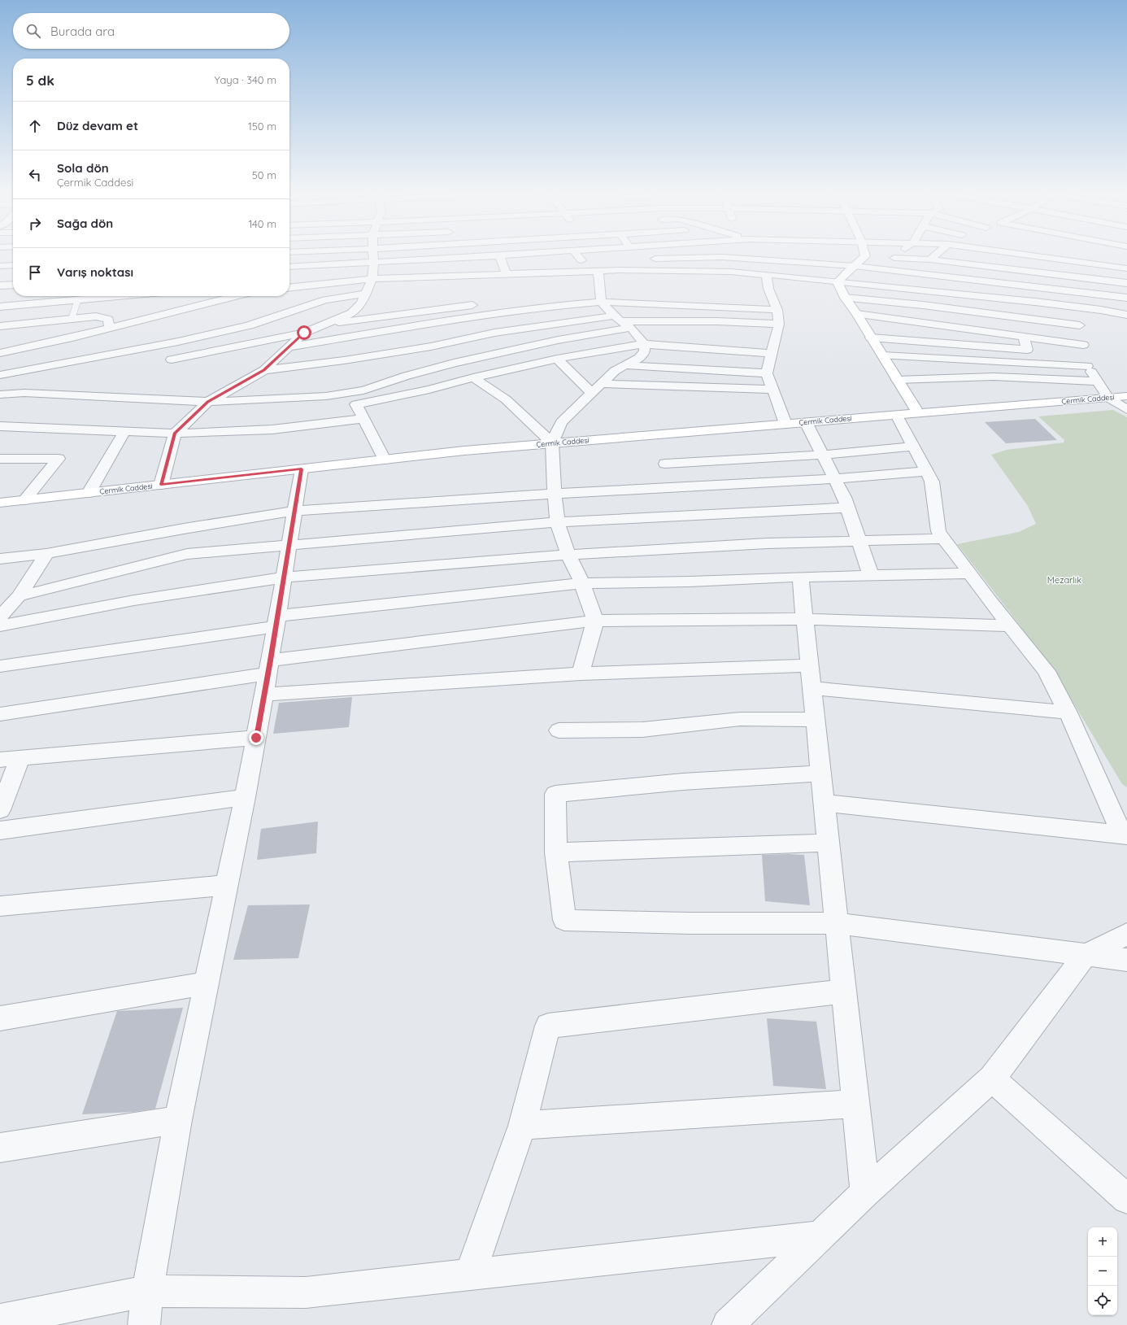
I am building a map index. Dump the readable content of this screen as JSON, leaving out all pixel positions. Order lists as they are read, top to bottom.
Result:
{
  "streets": {
    "main road": ["Çermik Caddesi"]
  },
  "parks": ["Mezarlık"],
  "page": {
    "search": "Burada ara",
    "heading": ["5 dk", "Yaya · 340 m"],
    "list": [
      ["Düz devam et", "150 m"],
      ["Sola dön", "Çermik Caddesi", "50 m"],
      ["Sağa dön", "140 m"],
      "Varış noktası"
    ],
    "map_buttons": ["+", "−"]
  }
}
